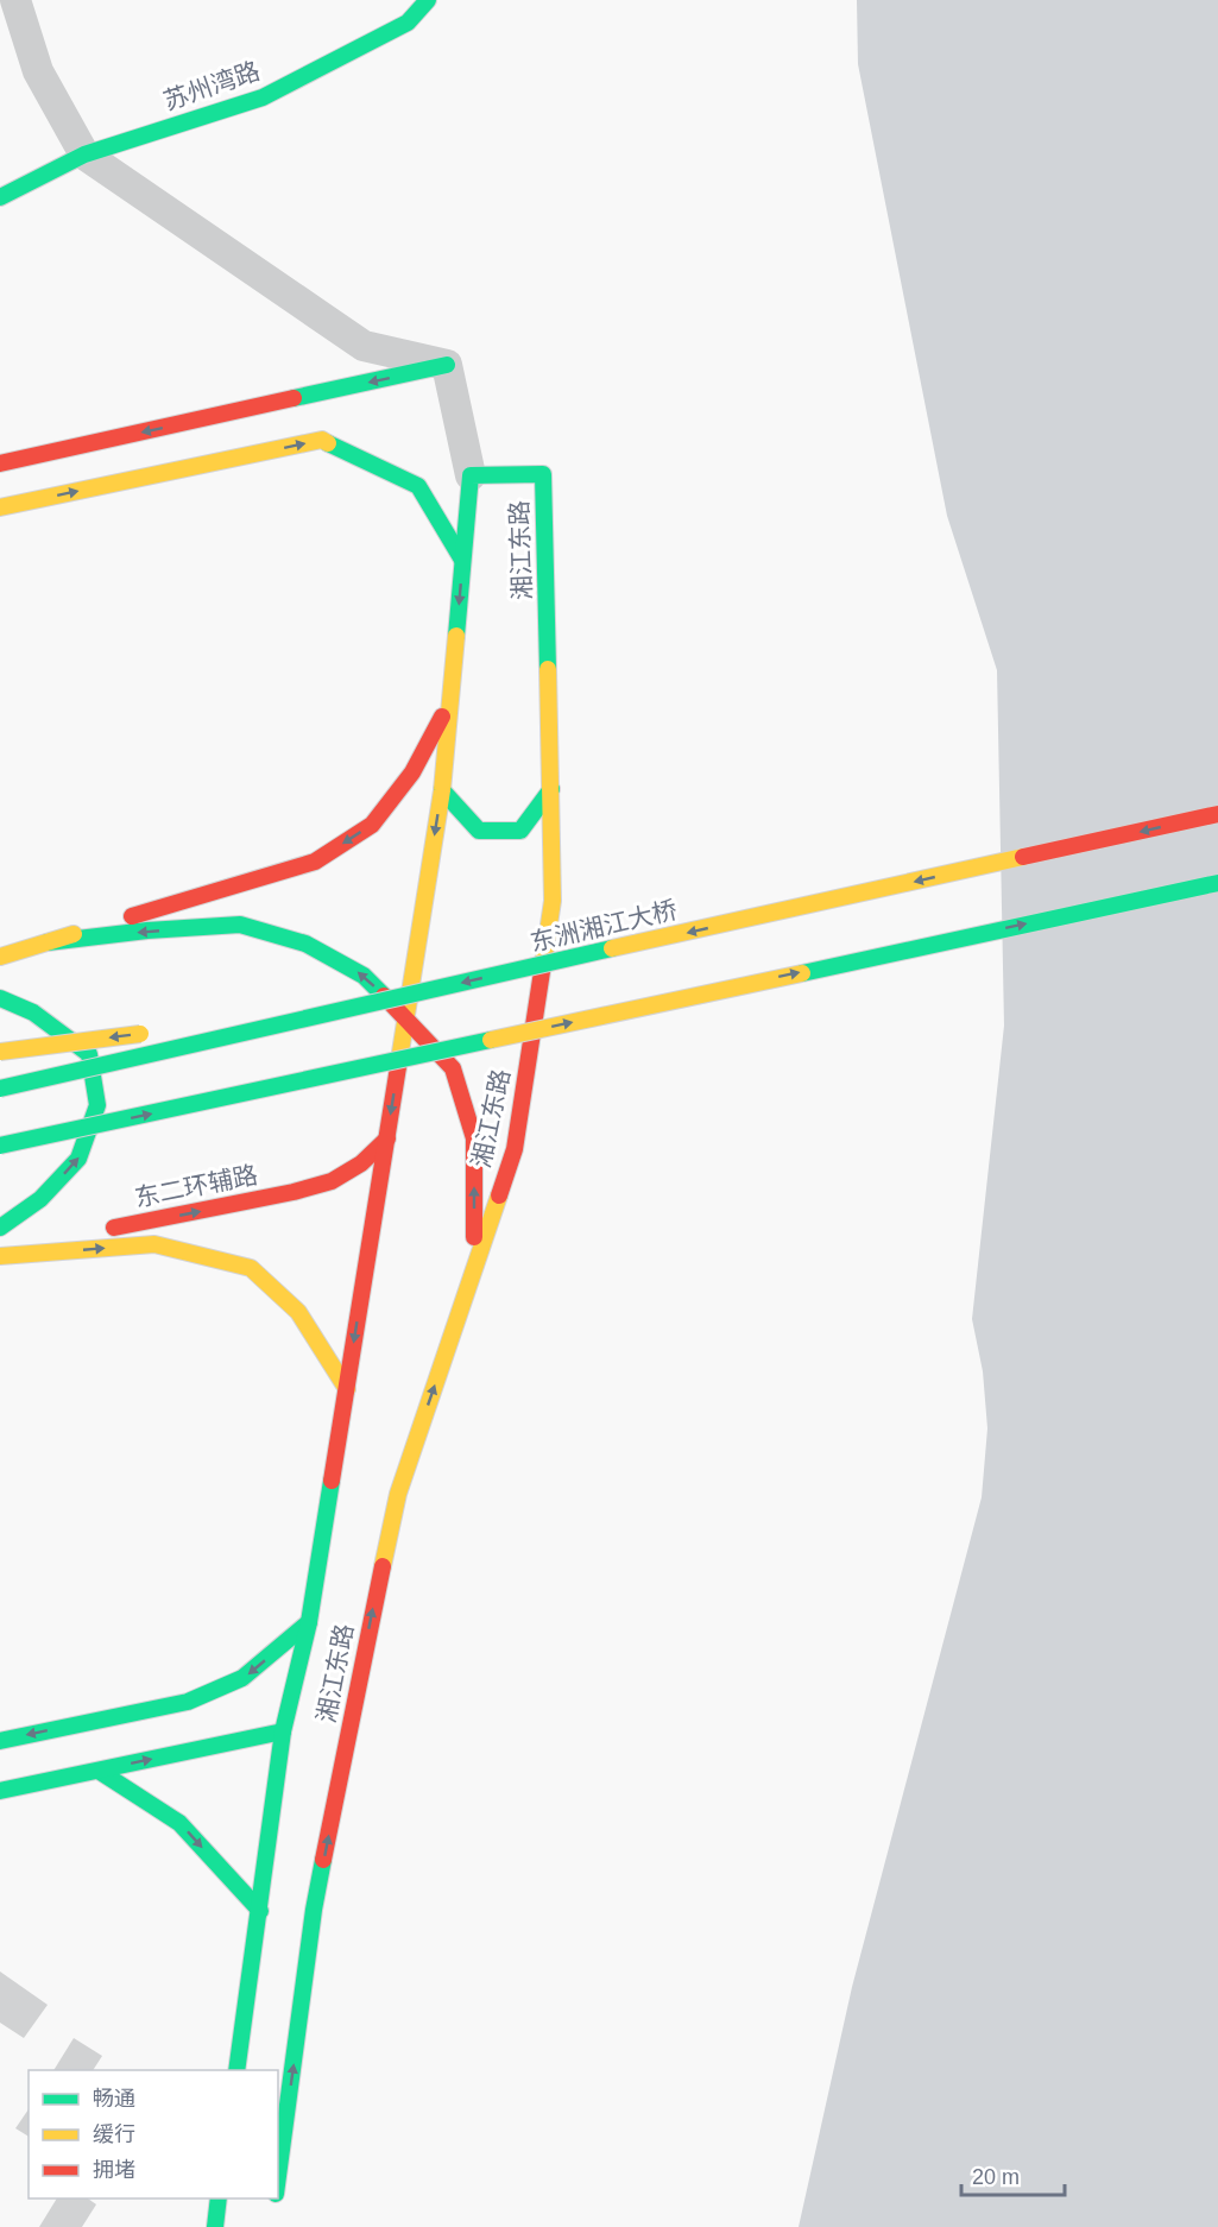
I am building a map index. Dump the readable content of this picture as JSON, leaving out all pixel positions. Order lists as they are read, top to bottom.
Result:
{
  "streets": {
    "main road": [
      "苏州湾路",
      "湘江东路",
      "东洲湘江大桥",
      "东二环辅路"
    ]
  },
  "crossings": [
    ["湘江东路", "东二环辅路"]
  ],
  "legend": ["畅通", "缓行", "拥堵"],
  "scale_bar": "20 m"
}
